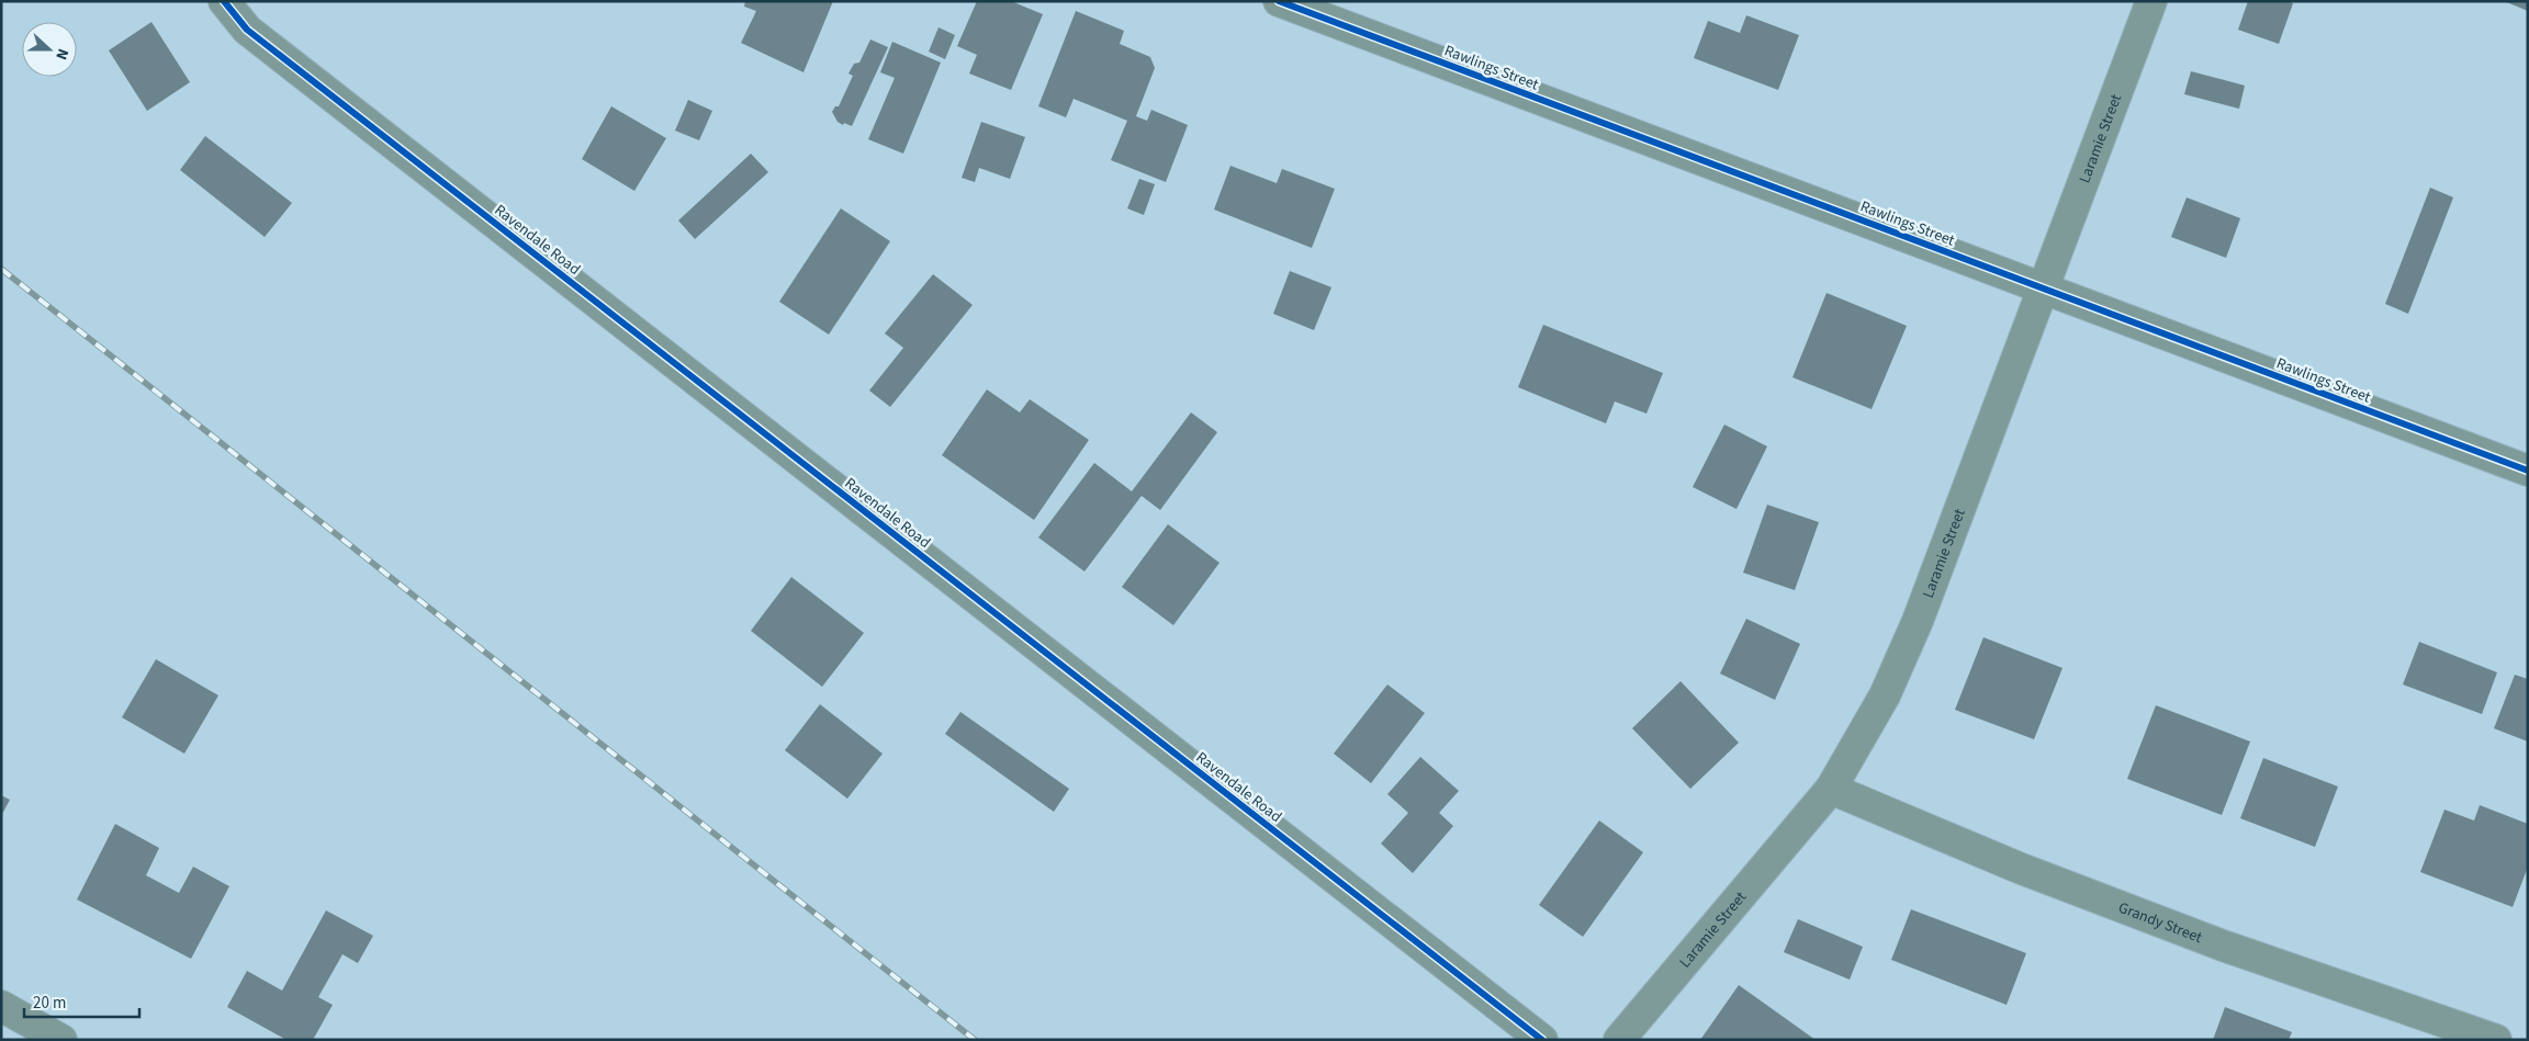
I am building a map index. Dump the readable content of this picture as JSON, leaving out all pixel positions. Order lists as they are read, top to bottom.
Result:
{
  "streets": {
    "street": [
      "Rawlings Street",
      "Laramie Street",
      "Ravendale Road",
      "Grandy Street"
    ]
  },
  "crossings": [
    ["Rawlings Street", "Laramie Street"],
    ["Laramie Street", "Grandy Street"]
  ],
  "scale_bar": "20 m",
  "north": "right"
}
